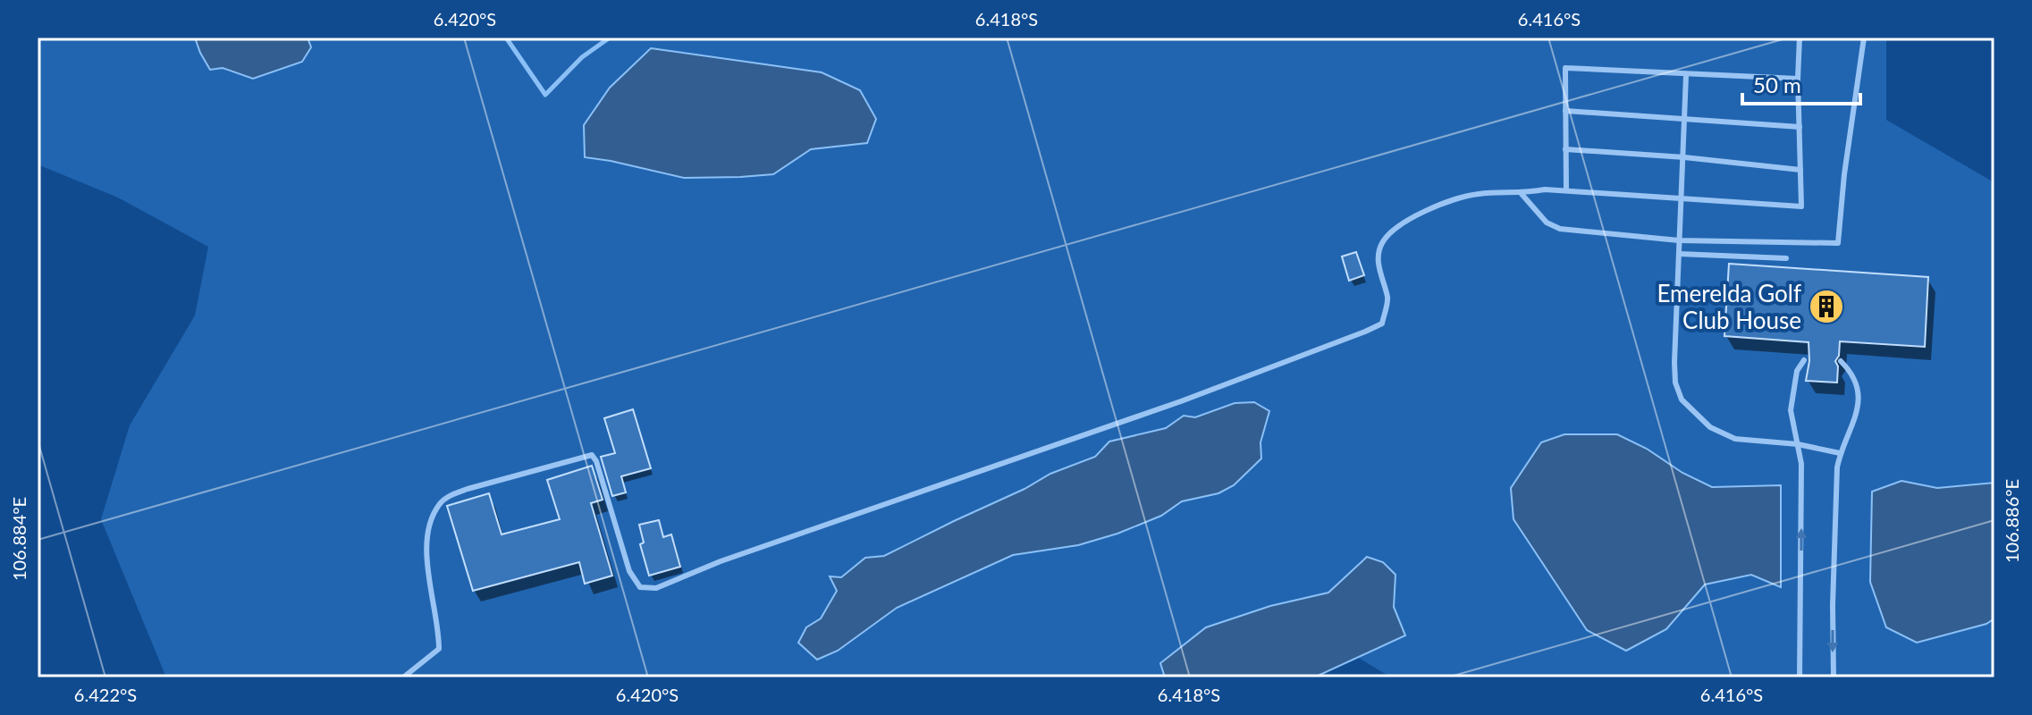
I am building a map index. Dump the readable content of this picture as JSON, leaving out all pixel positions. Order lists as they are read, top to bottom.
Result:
{
  "places": {
    "building": ["Emerelda Golf Club House"]
  },
  "scale_bar": "50 m",
  "coordinates": [
    "6.420°S",
    "6.418°S",
    "6.416°S",
    "106.886°E",
    "106.884°E",
    "6.422°S"
  ]
}
